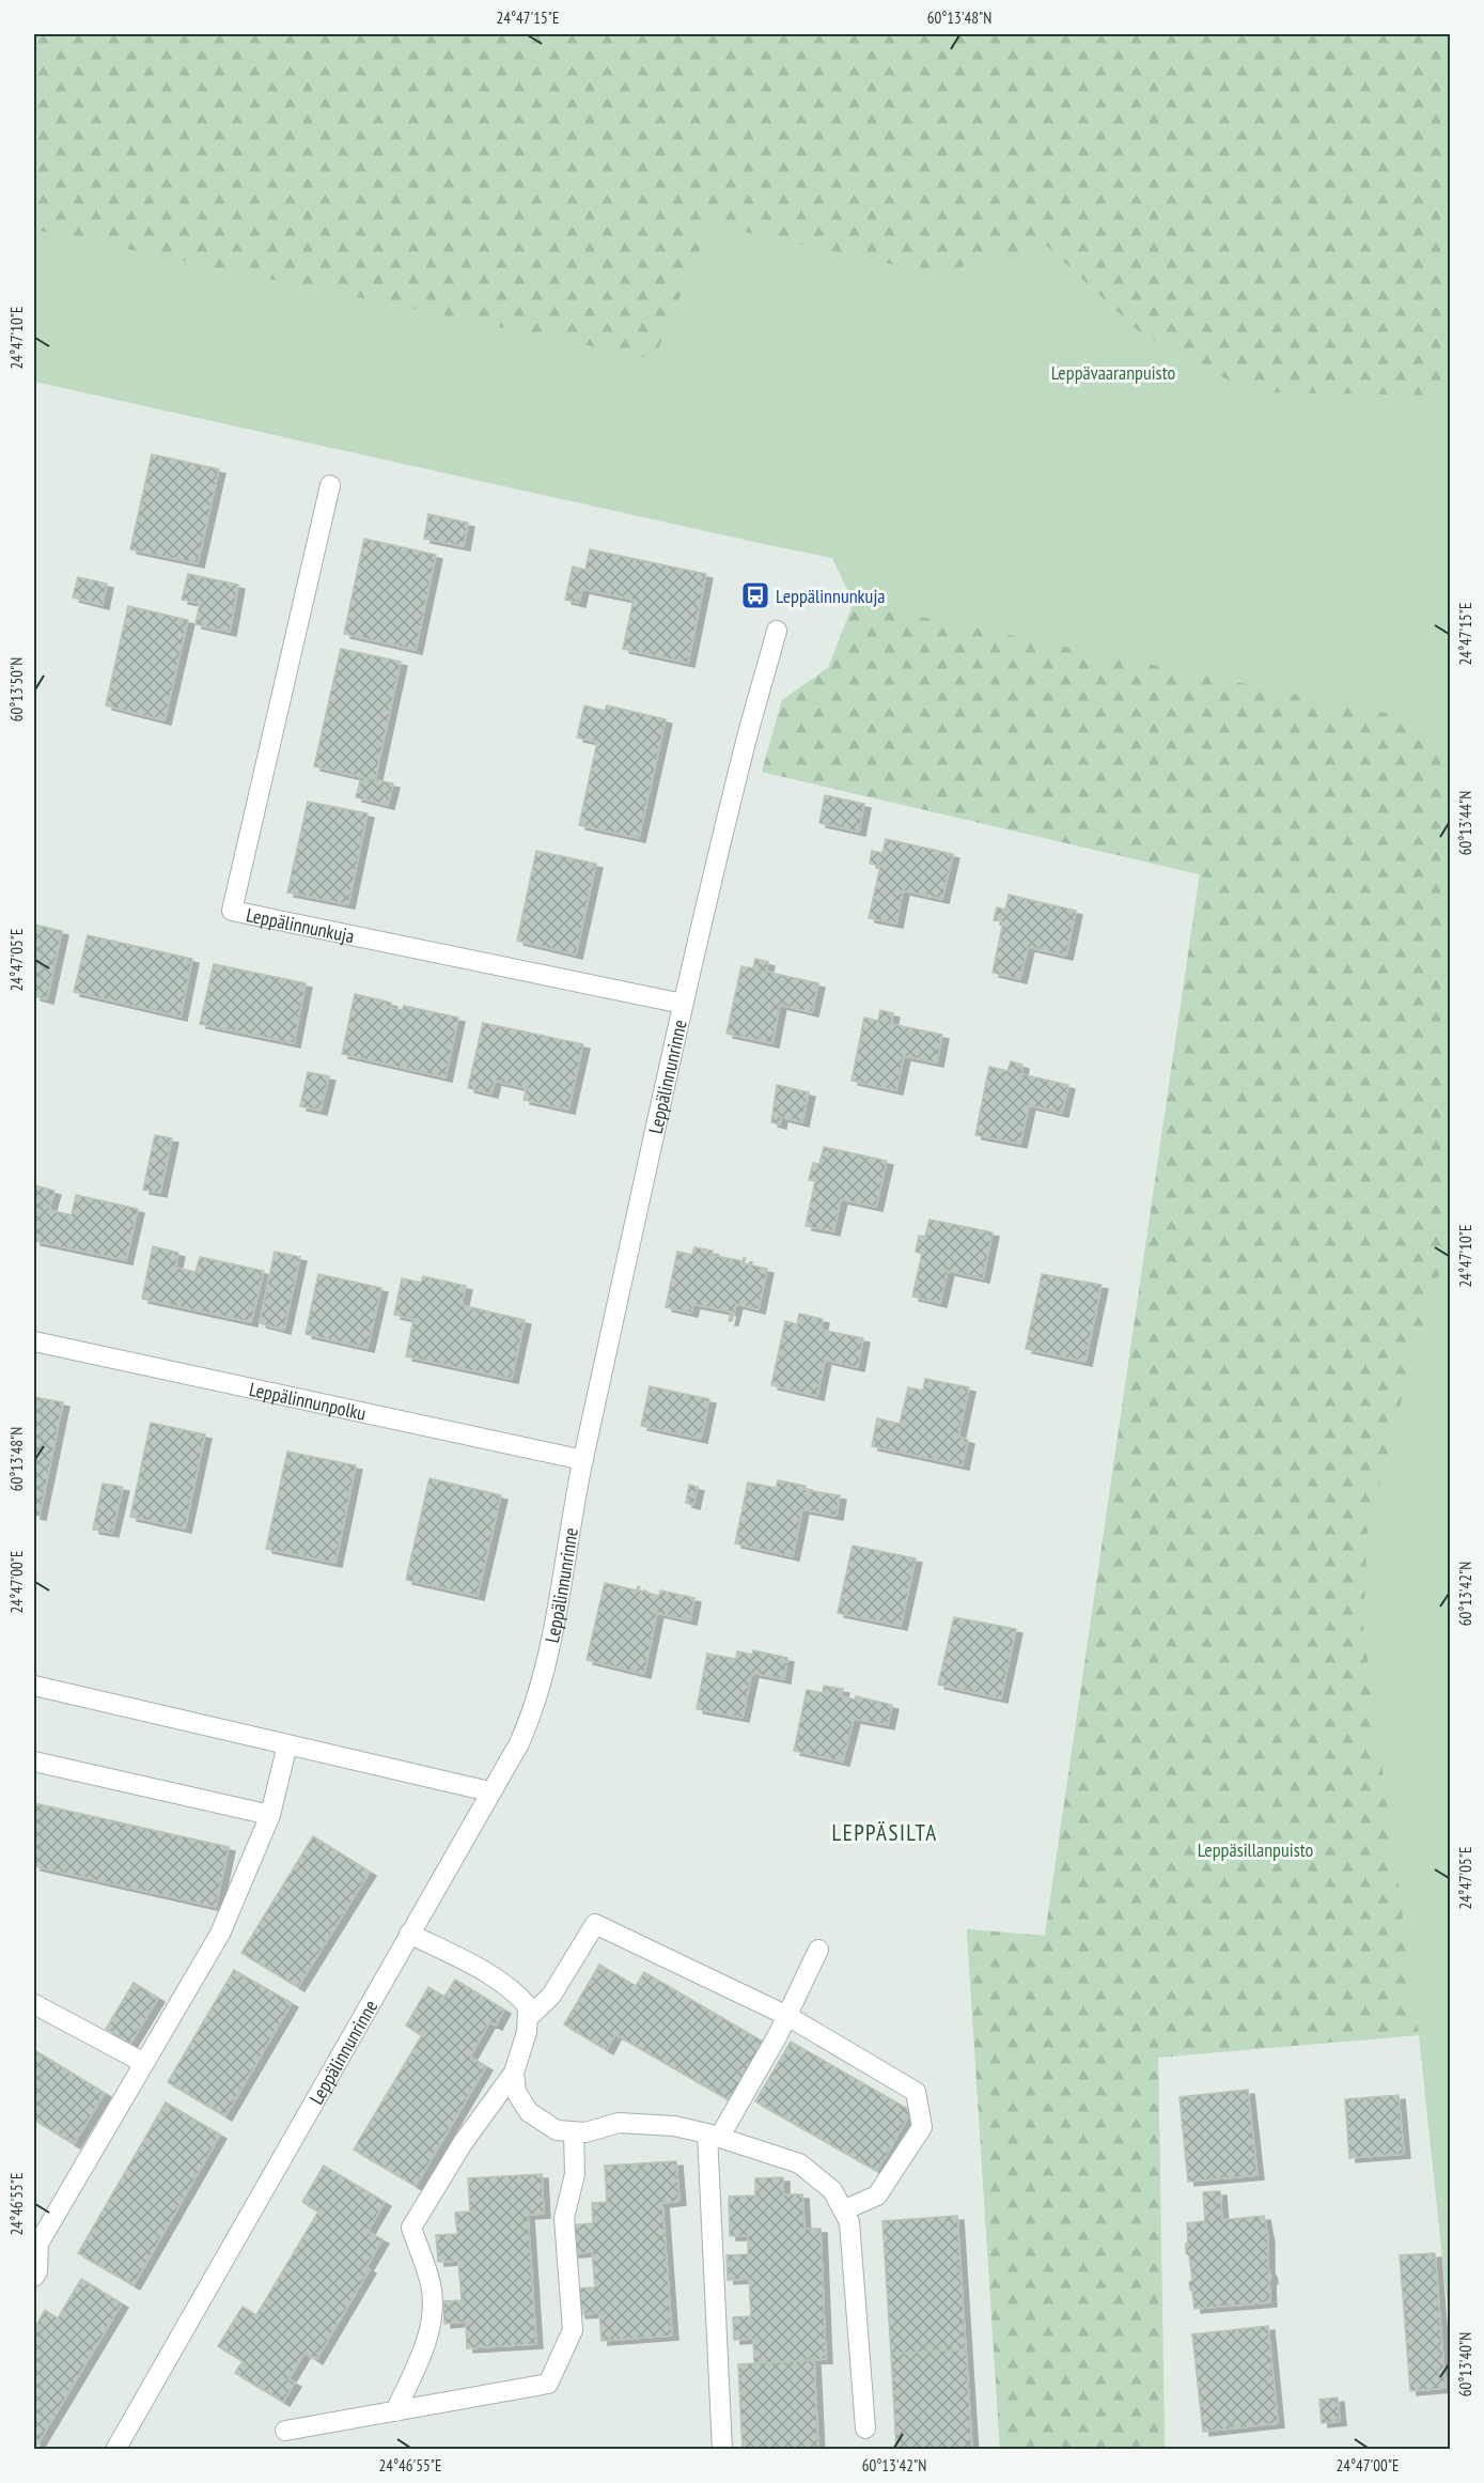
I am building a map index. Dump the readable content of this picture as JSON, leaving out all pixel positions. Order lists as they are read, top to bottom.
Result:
{
  "streets": {
    "street": ["Leppälinnunkuja", "Leppälinnunrinne", "Leppälinnunpolku"]
  },
  "crossings": [
    ["Leppälinnunkuja", "Leppälinnunrinne"],
    ["Leppälinnunrinne", "Leppälinnunpolku"]
  ],
  "districts": ["LEPPÄSILTA"],
  "parks": ["Leppävaaranpuisto", "Leppäsillanpuisto"],
  "places": {
    "bus stop": ["Leppälinnunkuja"]
  },
  "coordinates": [
    "24°47'15\"E",
    "60°13'48\"N",
    "24°47'10\"E",
    "60°13'50\"N",
    "60°13'44\"N",
    "24°47'05\"E",
    "24°47'00\"E",
    "60°13'42\"N",
    "24°46'55\"E",
    "60°13'40\"N"
  ]
}
